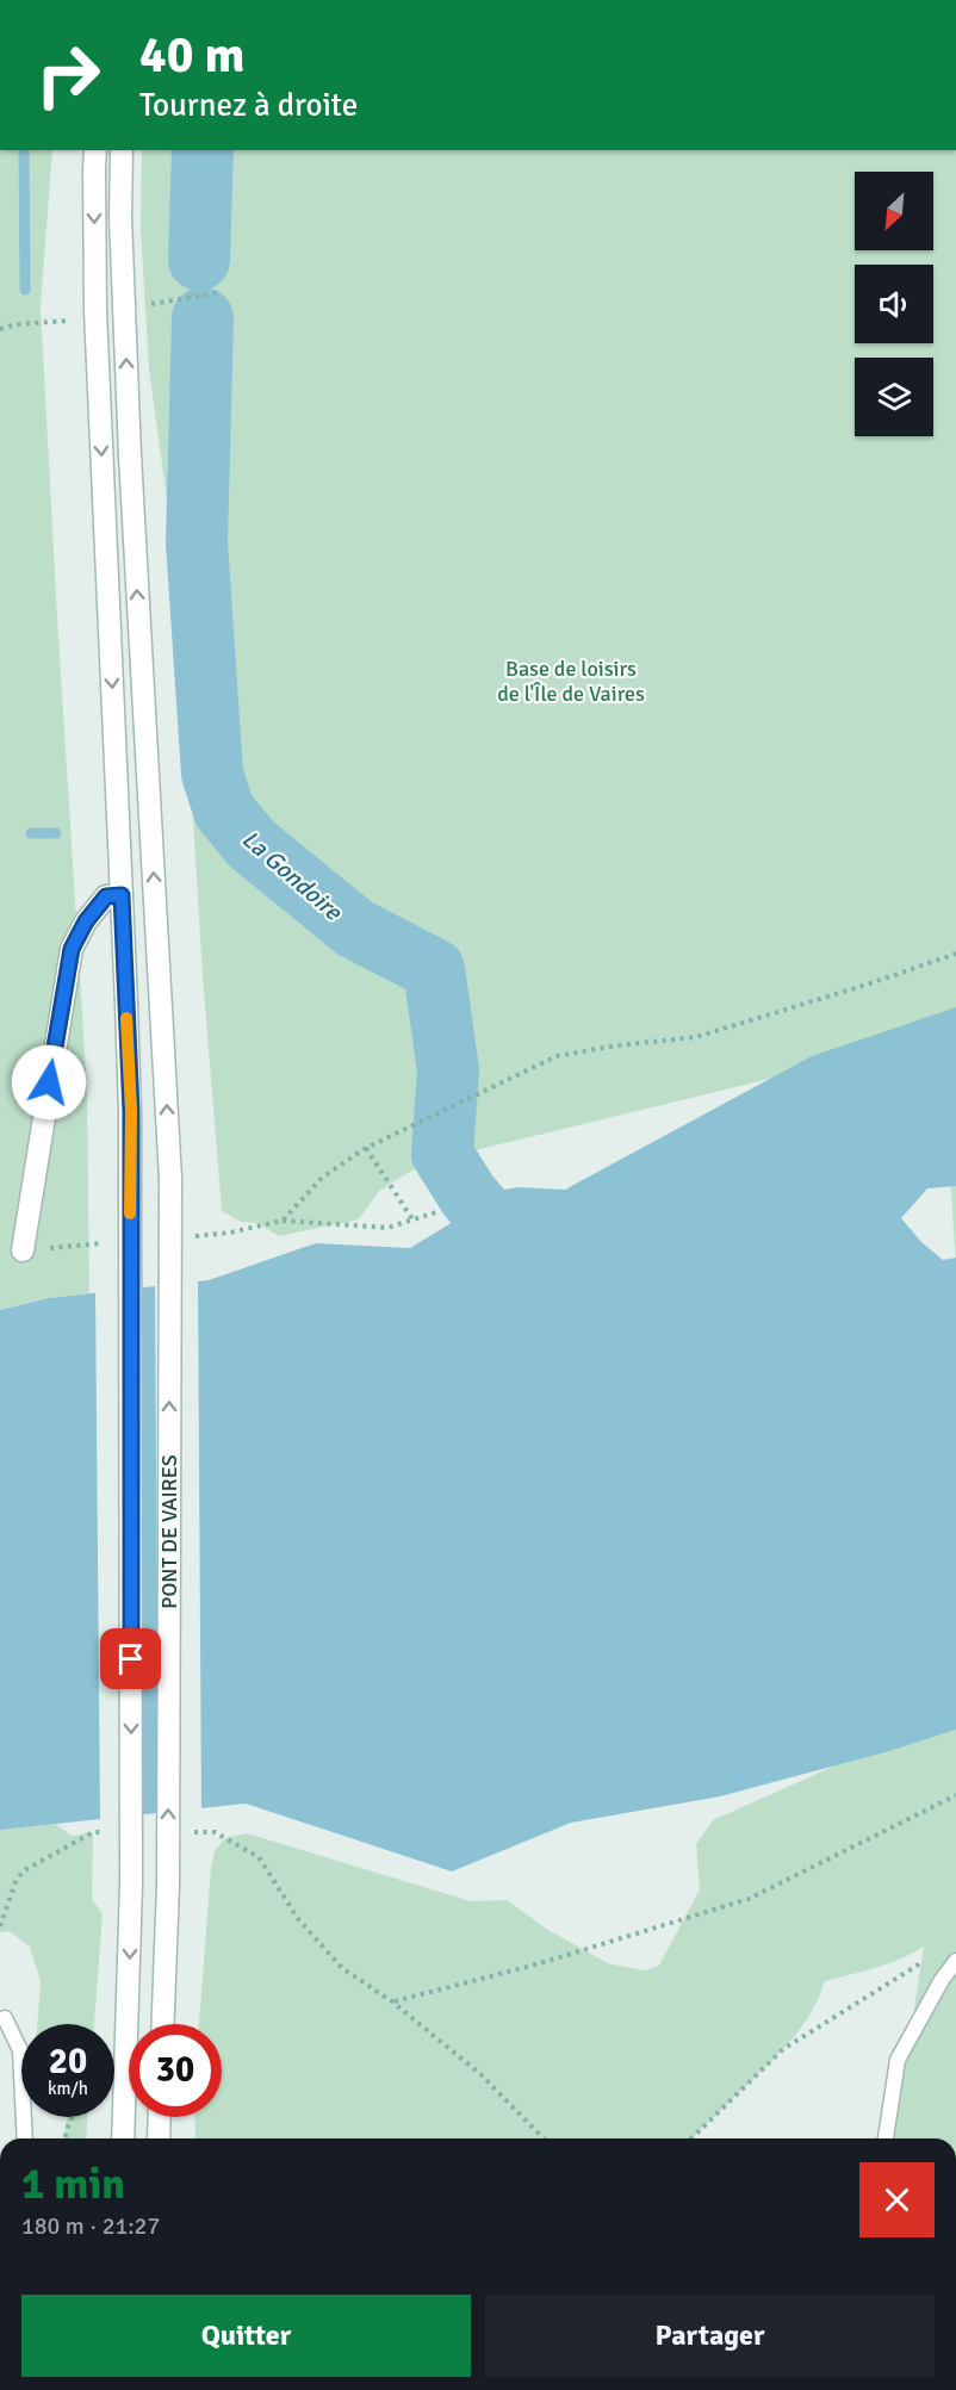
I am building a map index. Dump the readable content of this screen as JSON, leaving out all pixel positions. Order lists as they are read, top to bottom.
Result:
{
  "streets": {
    "main road": ["PONT DE VAIRES"]
  },
  "water": ["La Gondoire"],
  "parks": ["Base de loisirs de l'Île de Vaires"],
  "north": "bottom left",
  "page": {
    "turn": ["40 m", "Tournez à droite"],
    "speed": "20 km/h",
    "limit": "30",
    "heading": ["1 min", "180 m · 21:27"],
    "buttons": ["Quitter", "Partager"]
  }
}
